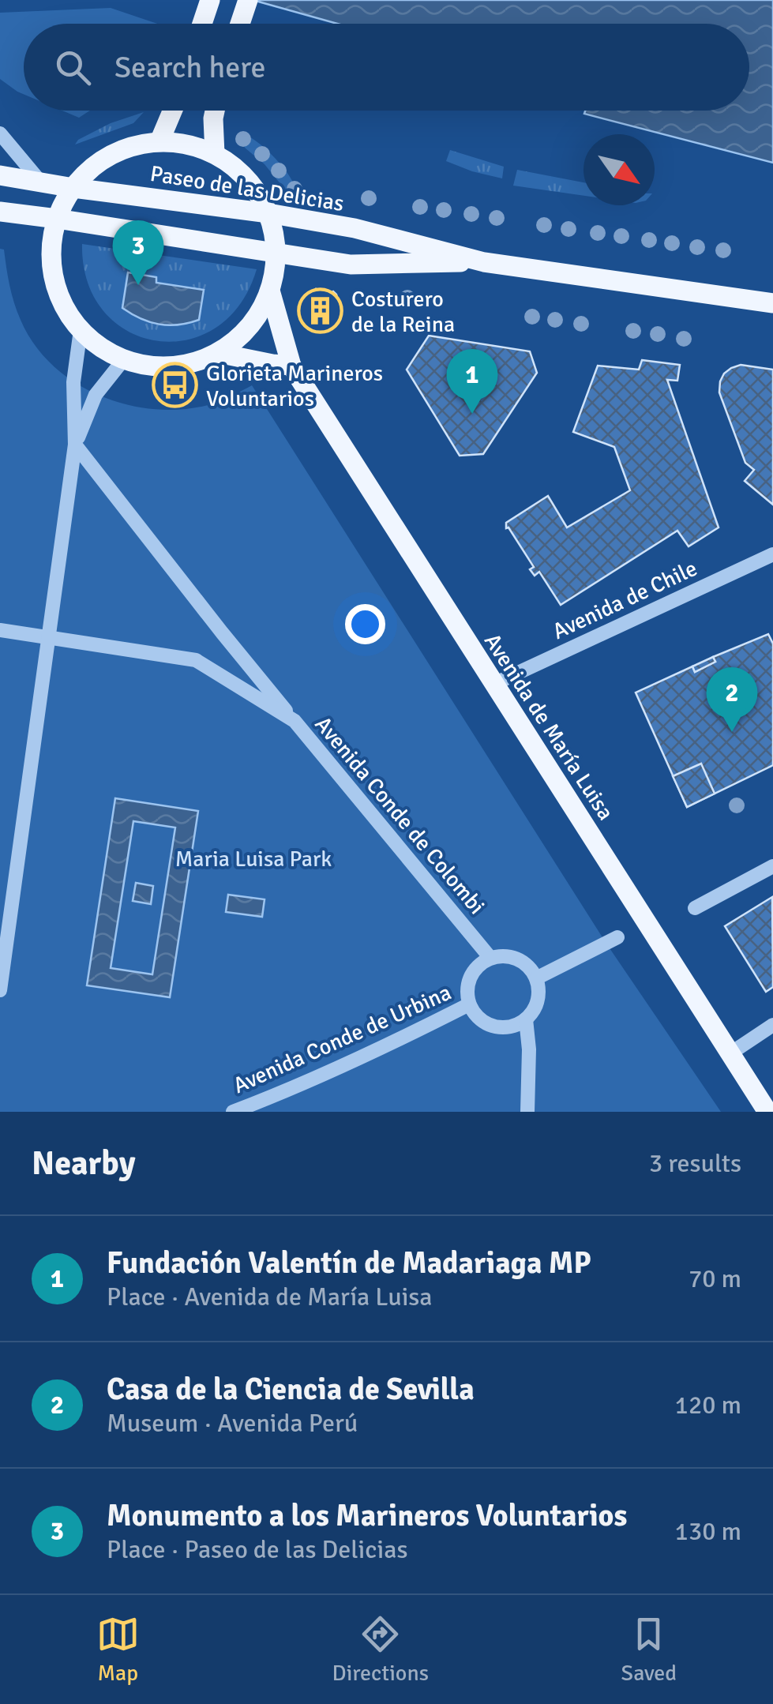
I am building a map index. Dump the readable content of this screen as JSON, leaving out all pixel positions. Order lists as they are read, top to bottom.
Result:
{
  "streets": {
    "main road": ["Paseo de las Delicias", "Avenida de María Luisa"],
    "street": ["Avenida de Chile", "Avenida Conde de Colombi", "Avenida Conde de Urbina"]
  },
  "crossings": [
    ["Avenida de Chile", "Avenida de María Luisa"],
    ["Avenida Conde de Colombi", "Avenida Conde de Urbina"]
  ],
  "parks": ["Maria Luisa Park"],
  "places": {
    "building": ["Costurero de la Reina"],
    "bus stop": ["Glorieta Marineros Voluntarios"]
  },
  "north": "bottom right",
  "page": {
    "search": "Search here",
    "pins": ["3", "1", "2"],
    "heading": ["Nearby", "3 results"],
    "list": [
      {
        "mark": "1",
        "name": "Fundación Valentín de Madariaga MP",
        "note": "Place · Avenida de María Luisa",
        "value": "70 m"
      },
      {
        "mark": "2",
        "name": "Casa de la Ciencia de Sevilla",
        "note": "Museum · Avenida Perú",
        "value": "120 m"
      },
      {
        "mark": "3",
        "name": "Monumento a los Marineros Voluntarios",
        "note": "Place · Paseo de las Delicias",
        "value": "130 m"
      }
    ],
    "nav": ["Map", "Directions", "Saved"]
  }
}
